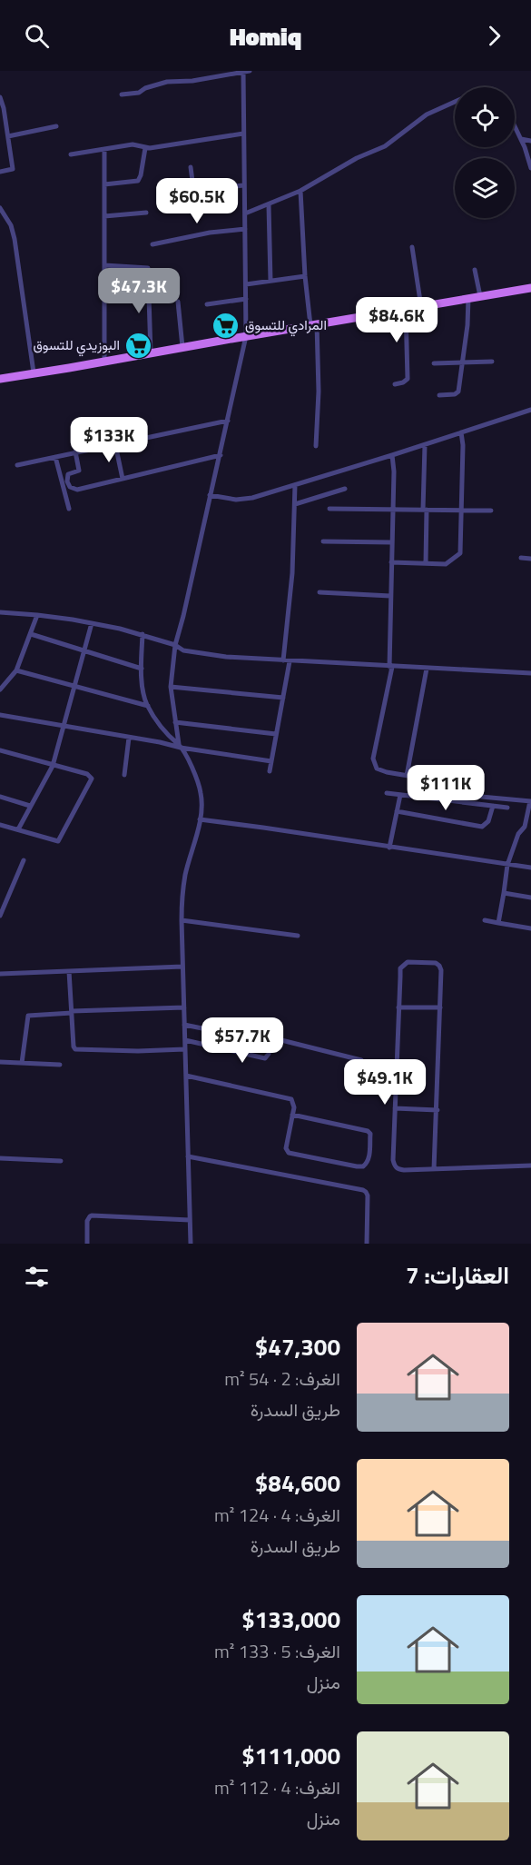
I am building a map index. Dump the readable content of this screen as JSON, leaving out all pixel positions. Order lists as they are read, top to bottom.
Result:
{
  "places": {
    "supermarket": ["المرادي للتسوق", "البوزيدي للتسوق"]
  },
  "page": {
    "header": "Homiq",
    "price": [
      "$60.5K",
      "$47.3K",
      "$84.6K",
      "$133K",
      "$111K",
      "$57.7K",
      "$49.1K"
    ],
    "heading": "العقارات: 7",
    "list": [
      {
        "name": "$47,300",
        "note": "الغرف: 2 · 54 m² · طريق السدرة"
      },
      {
        "name": "$84,600",
        "note": "الغرف: 4 · 124 m² · طريق السدرة"
      },
      {
        "name": "$133,000",
        "note": "الغرف: 5 · 133 m² · منزل"
      },
      {
        "name": "$111,000",
        "note": "الغرف: 4 · 112 m² · منزل"
      }
    ]
  }
}
